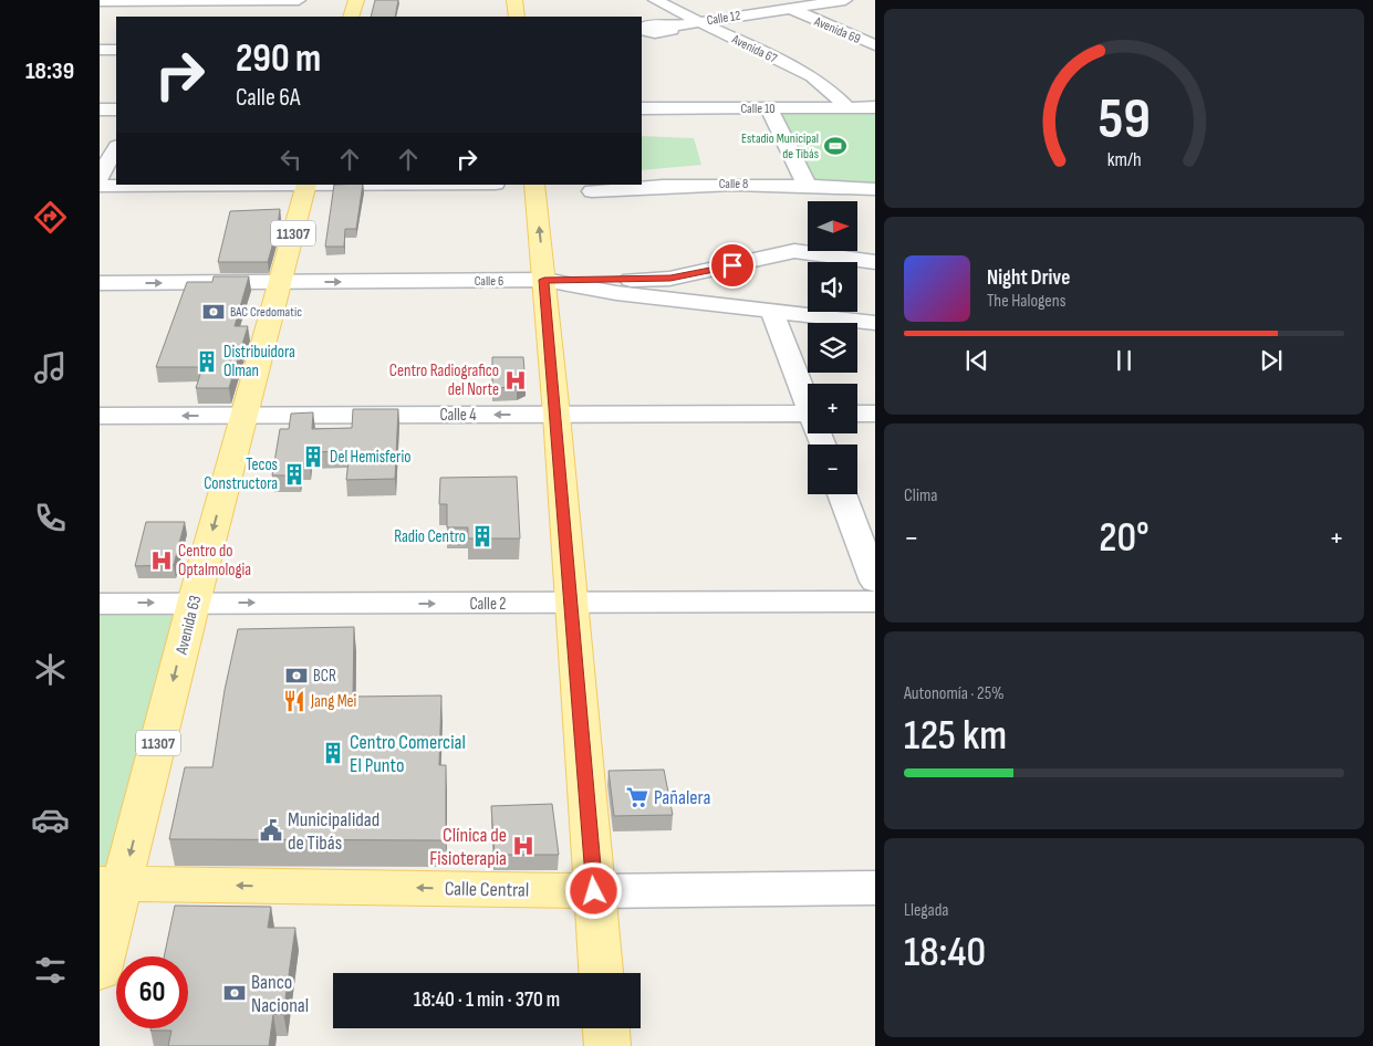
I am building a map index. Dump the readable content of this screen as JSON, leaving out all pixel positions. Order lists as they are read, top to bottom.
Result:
{
  "streets": {
    "main road": ["11307", "Avenida 63", "Calle Central"],
    "street": [
      "Calle 12",
      "Avenida 69",
      "Avenida 67",
      "Calle 10",
      "Calle 8",
      "Calle 6",
      "Calle 4",
      "Calle 2"
    ]
  },
  "crossings": [
    ["Calle 12", "Avenida 69"],
    ["Calle 12", "Avenida 67"],
    ["Avenida 67", "Calle 10"],
    ["Calle 6", "Avenida 63"],
    ["Calle 4", "Avenida 63"],
    ["Calle 2", "Avenida 63"],
    ["Avenida 63", "Calle Central"]
  ],
  "one_way": [
    "Calle 4",
    "Calle 2",
    "Avenida 63",
    "Calle Central"
  ],
  "places": {
    "sports": ["Estadio Municipal de Tibás"],
    "bank": ["BAC Credomatic", "BCR", "Banco Nacional"],
    "building": [
      "Distribuidora Olman",
      "Del Hemisferio",
      "Tecos Constructora",
      "Radio Centro",
      "Centro Comercial El Punto"
    ],
    "hospital": ["Centro Radiografico del Norte", "Centro do Optalmologia", "Clínica de Fisioterapia"],
    "restaurant": ["Jang Mei"],
    "supermarket": ["Pañalera"],
    "public building": ["Municipalidad de Tibás"]
  },
  "north": "right",
  "page": {
    "tabs": "18:39",
    "turn": ["290 m", "Calle 6A"],
    "map_buttons": ["+", "−"],
    "song": ["Night Drive", "The Halogens"],
    "tile": [
      "Clima",
      ["Autonomía · 25%", "125 km"],
      ["Llegada", "18:40"]
    ],
    "heat": ["−", "20°", "+"],
    "limit": "60",
    "trip": "18:40 · 1 min · 370 m",
    "gauge": ["59", "km/h"]
  }
}
